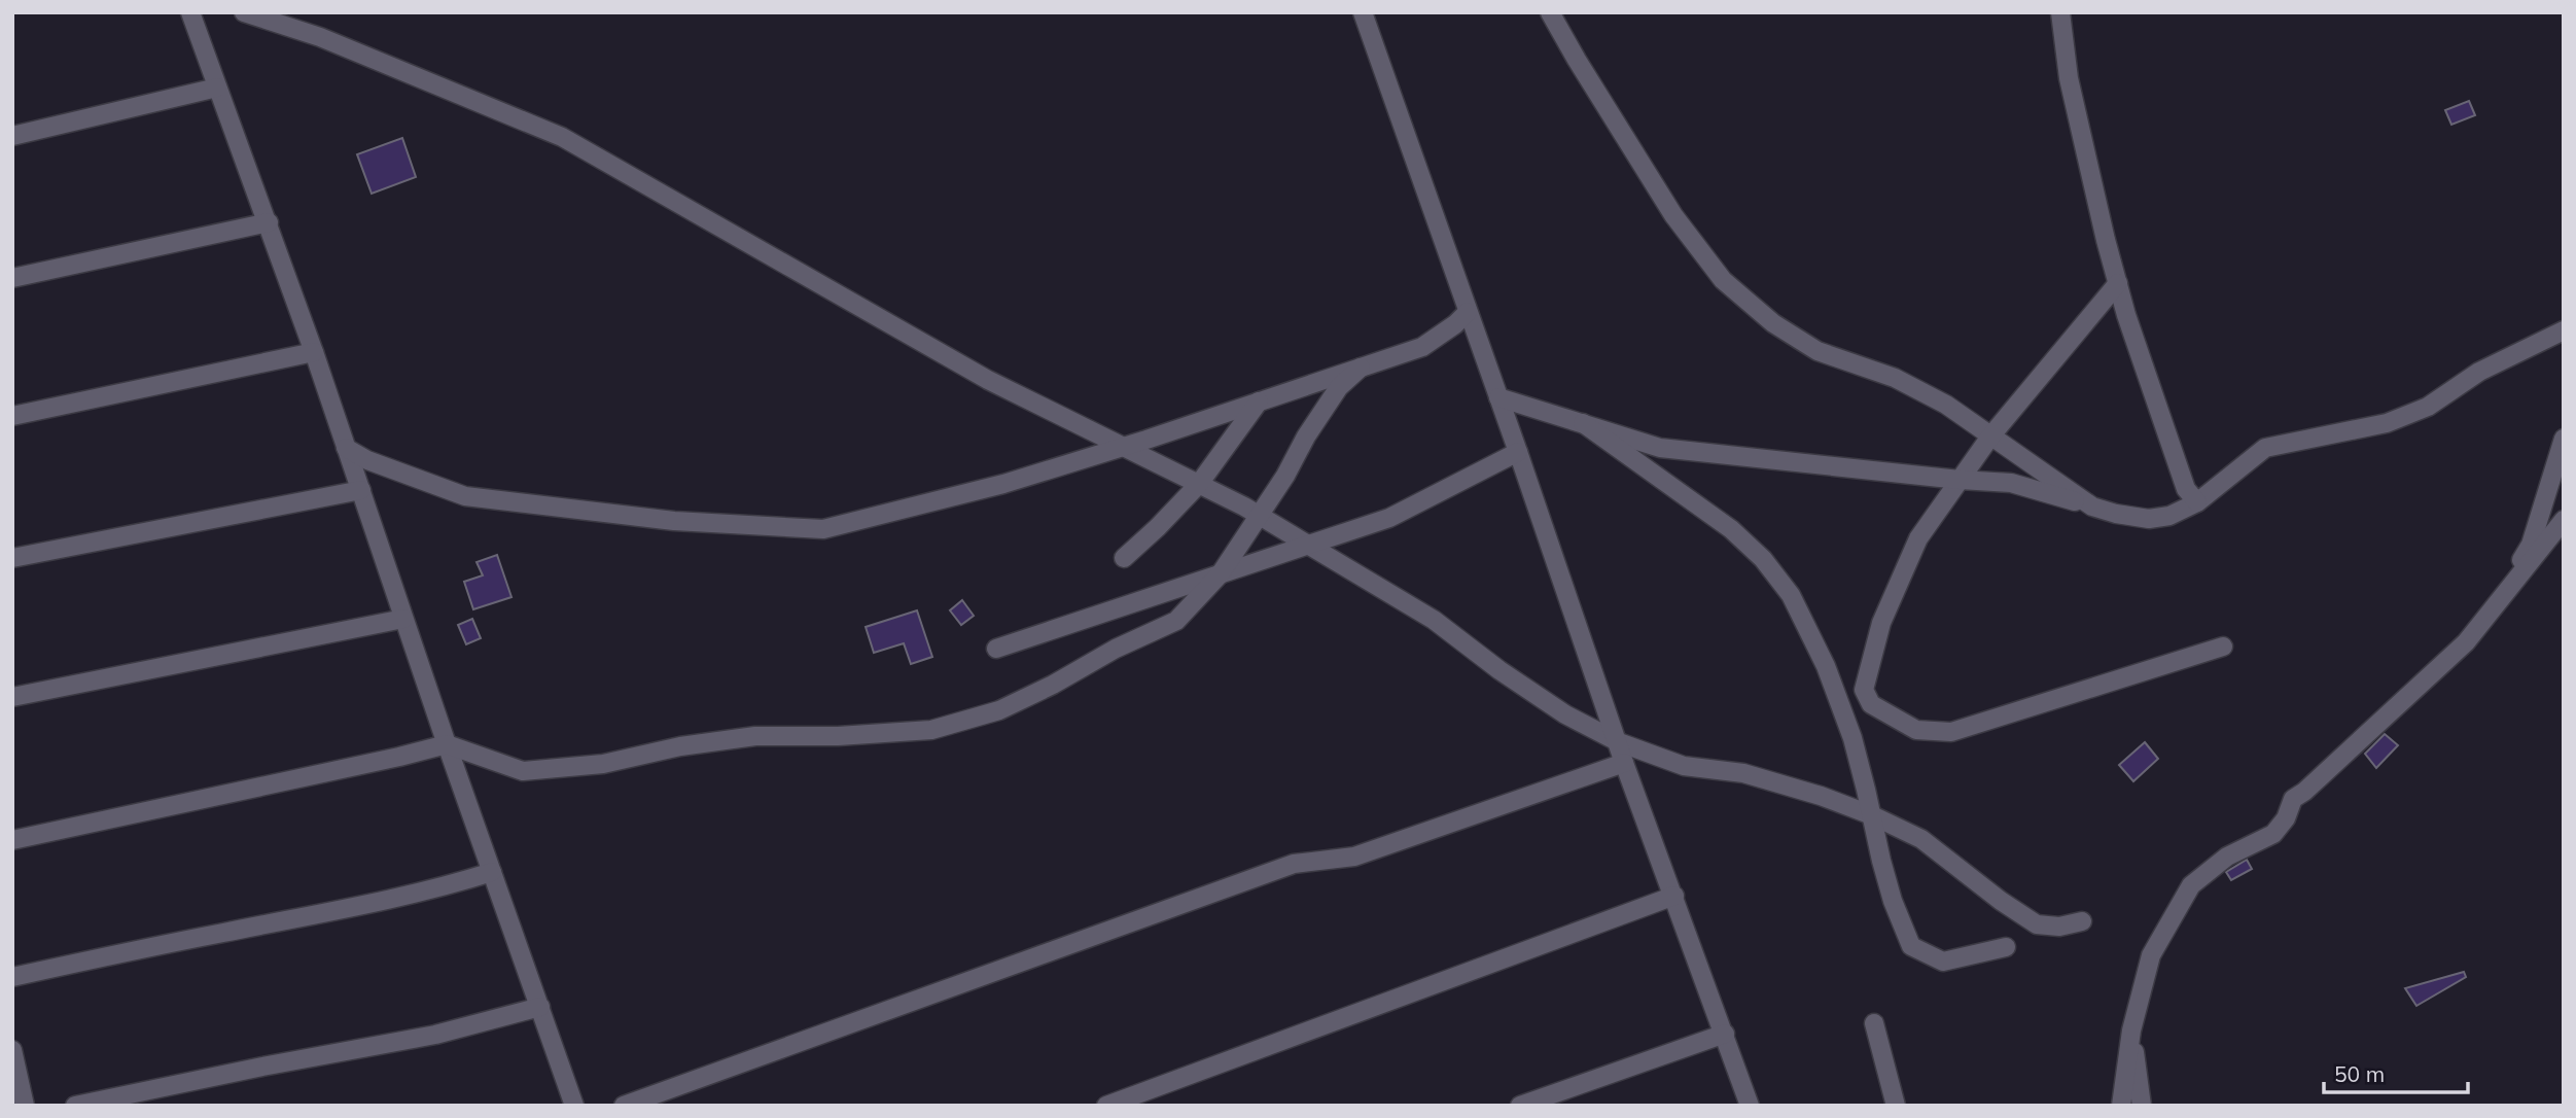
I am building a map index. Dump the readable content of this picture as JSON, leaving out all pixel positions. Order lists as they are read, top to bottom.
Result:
{
  "scale_bar": "50 m"
}
